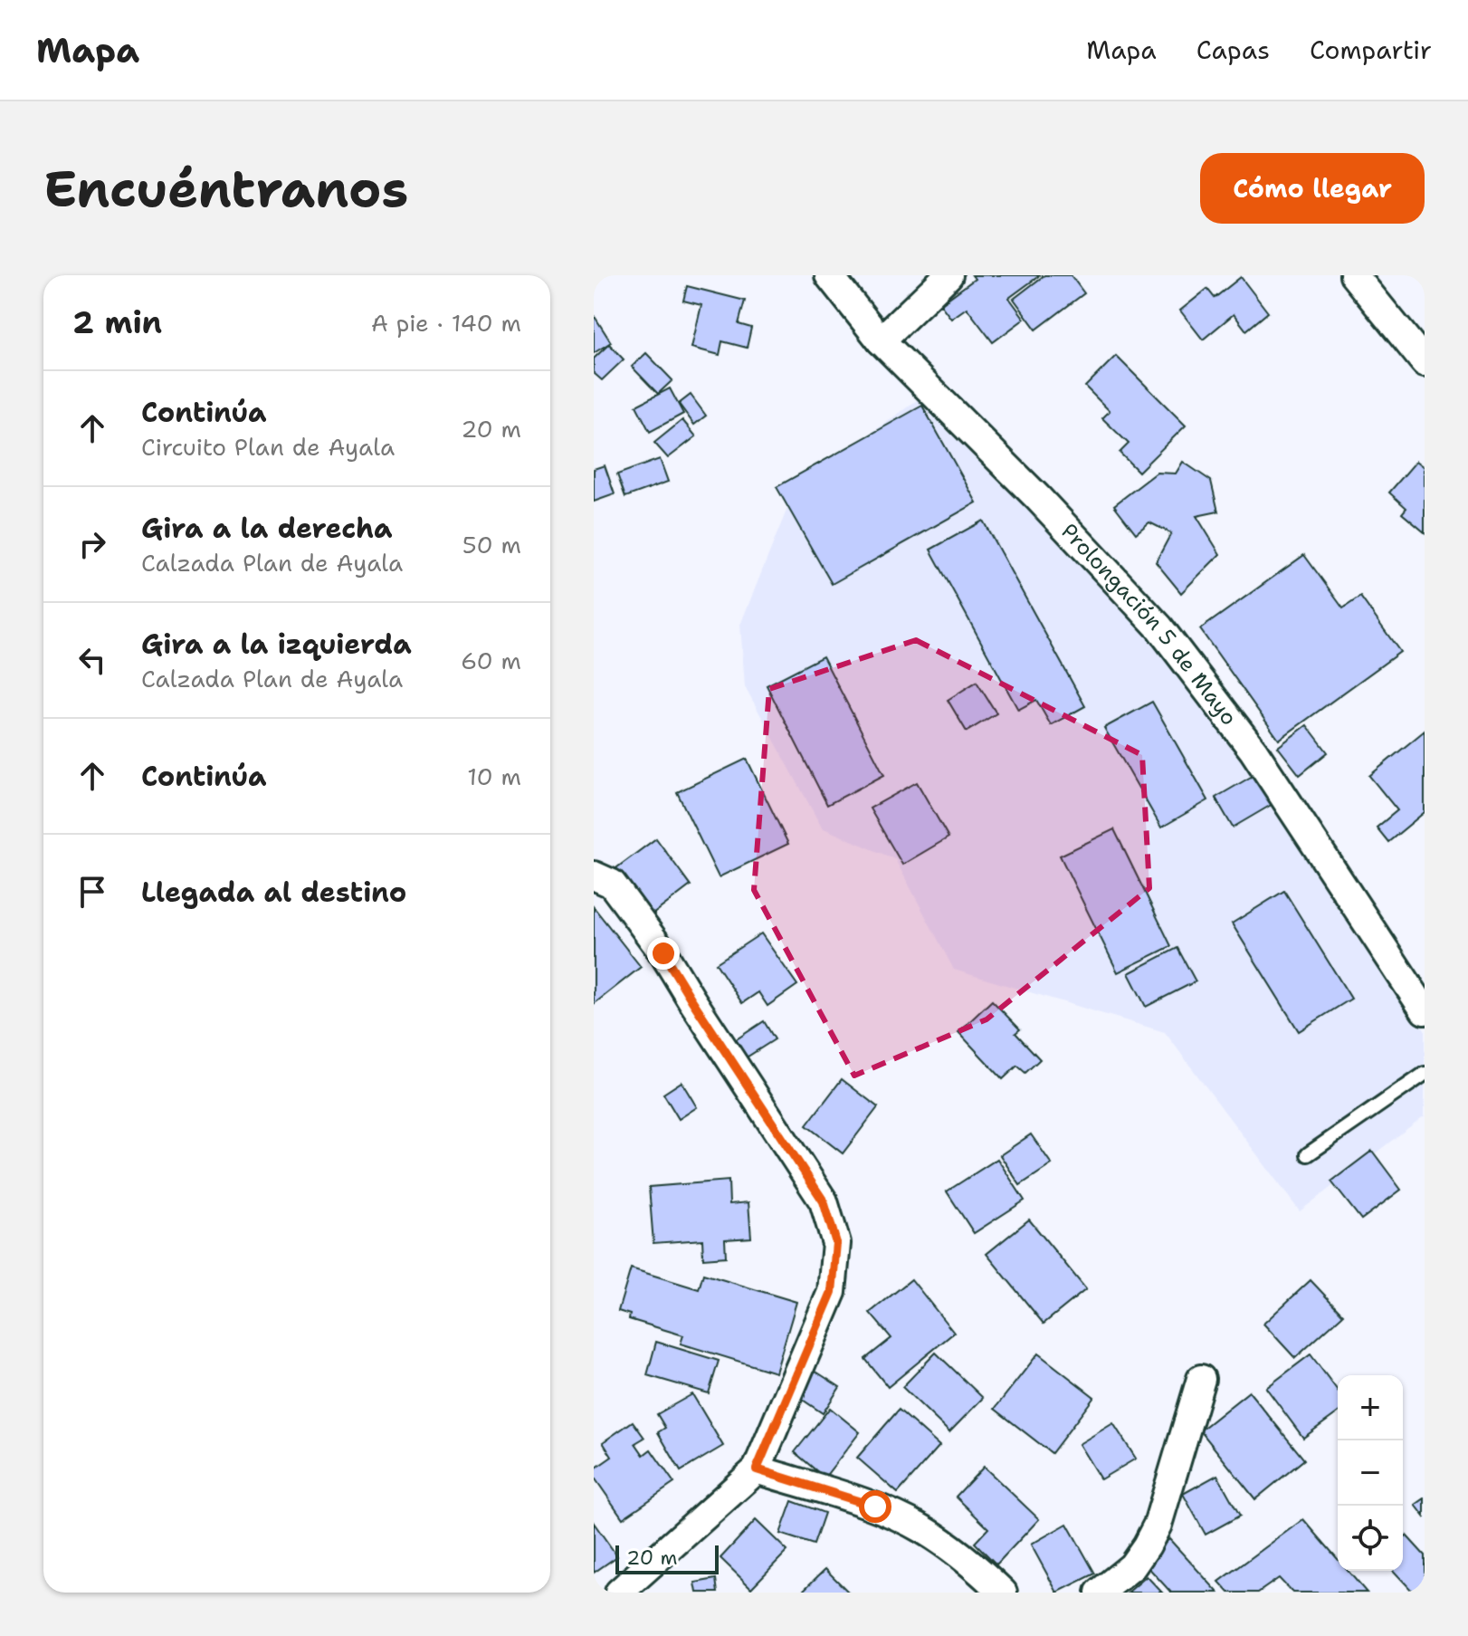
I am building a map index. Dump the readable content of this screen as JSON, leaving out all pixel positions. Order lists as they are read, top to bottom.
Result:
{
  "streets": {
    "street": ["Prolongación 5 de Mayo"]
  },
  "scale_bar": "20 m",
  "page": {
    "header": "Mapa",
    "nav": ["Mapa", "Capas", "Compartir"],
    "buttons": "Cómo llegar",
    "title": "Encuéntranos",
    "heading": ["2 min", "A pie · 140 m"],
    "list": [
      ["Continúa", "Circuito Plan de Ayala", "20 m"],
      ["Gira a la derecha", "Calzada Plan de Ayala", "50 m"],
      ["Gira a la izquierda", "Calzada Plan de Ayala", "60 m"],
      ["Continúa", "10 m"],
      "Llegada al destino"
    ],
    "map_buttons": ["+", "−"],
    "scale": "20 m"
  }
}
